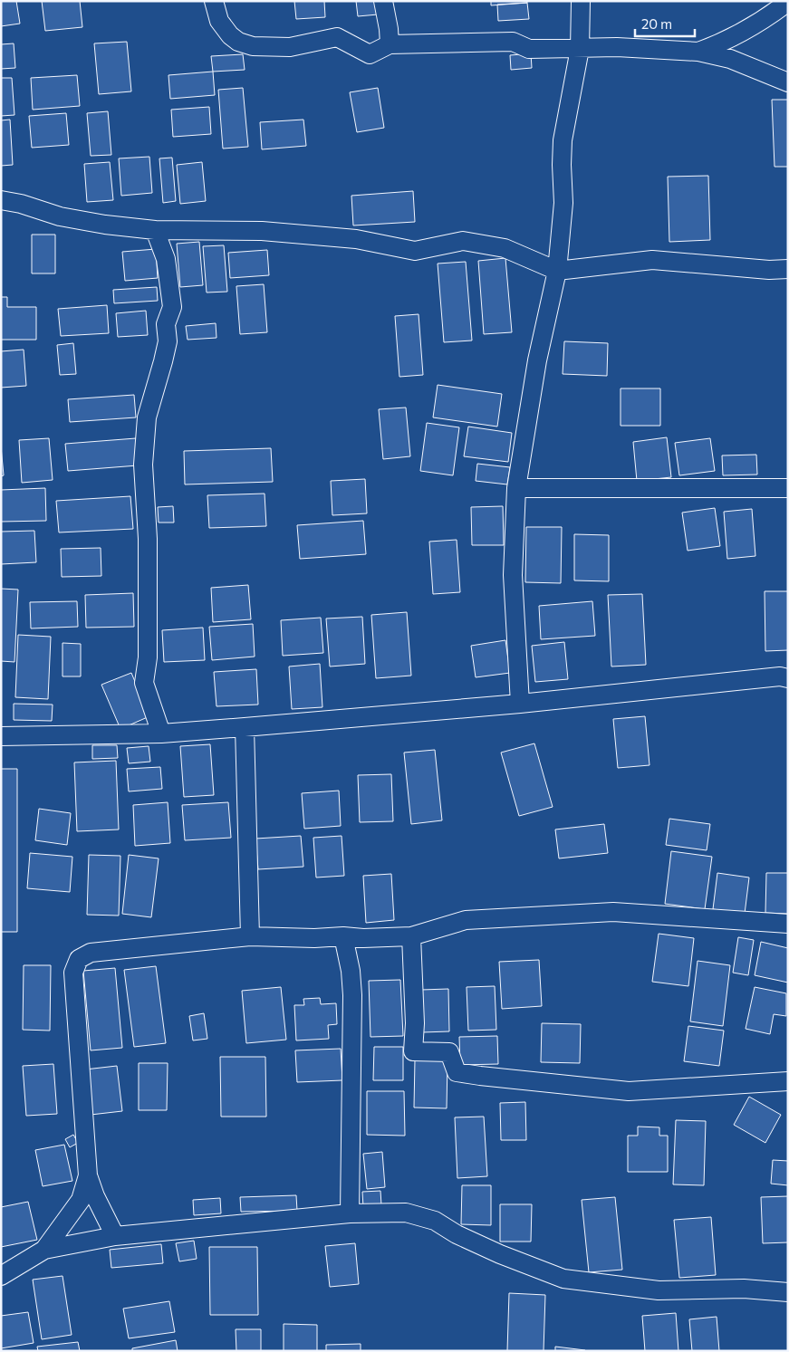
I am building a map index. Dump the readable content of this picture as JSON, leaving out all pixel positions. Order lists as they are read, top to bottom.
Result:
{
  "scale_bar": "20 m"
}
